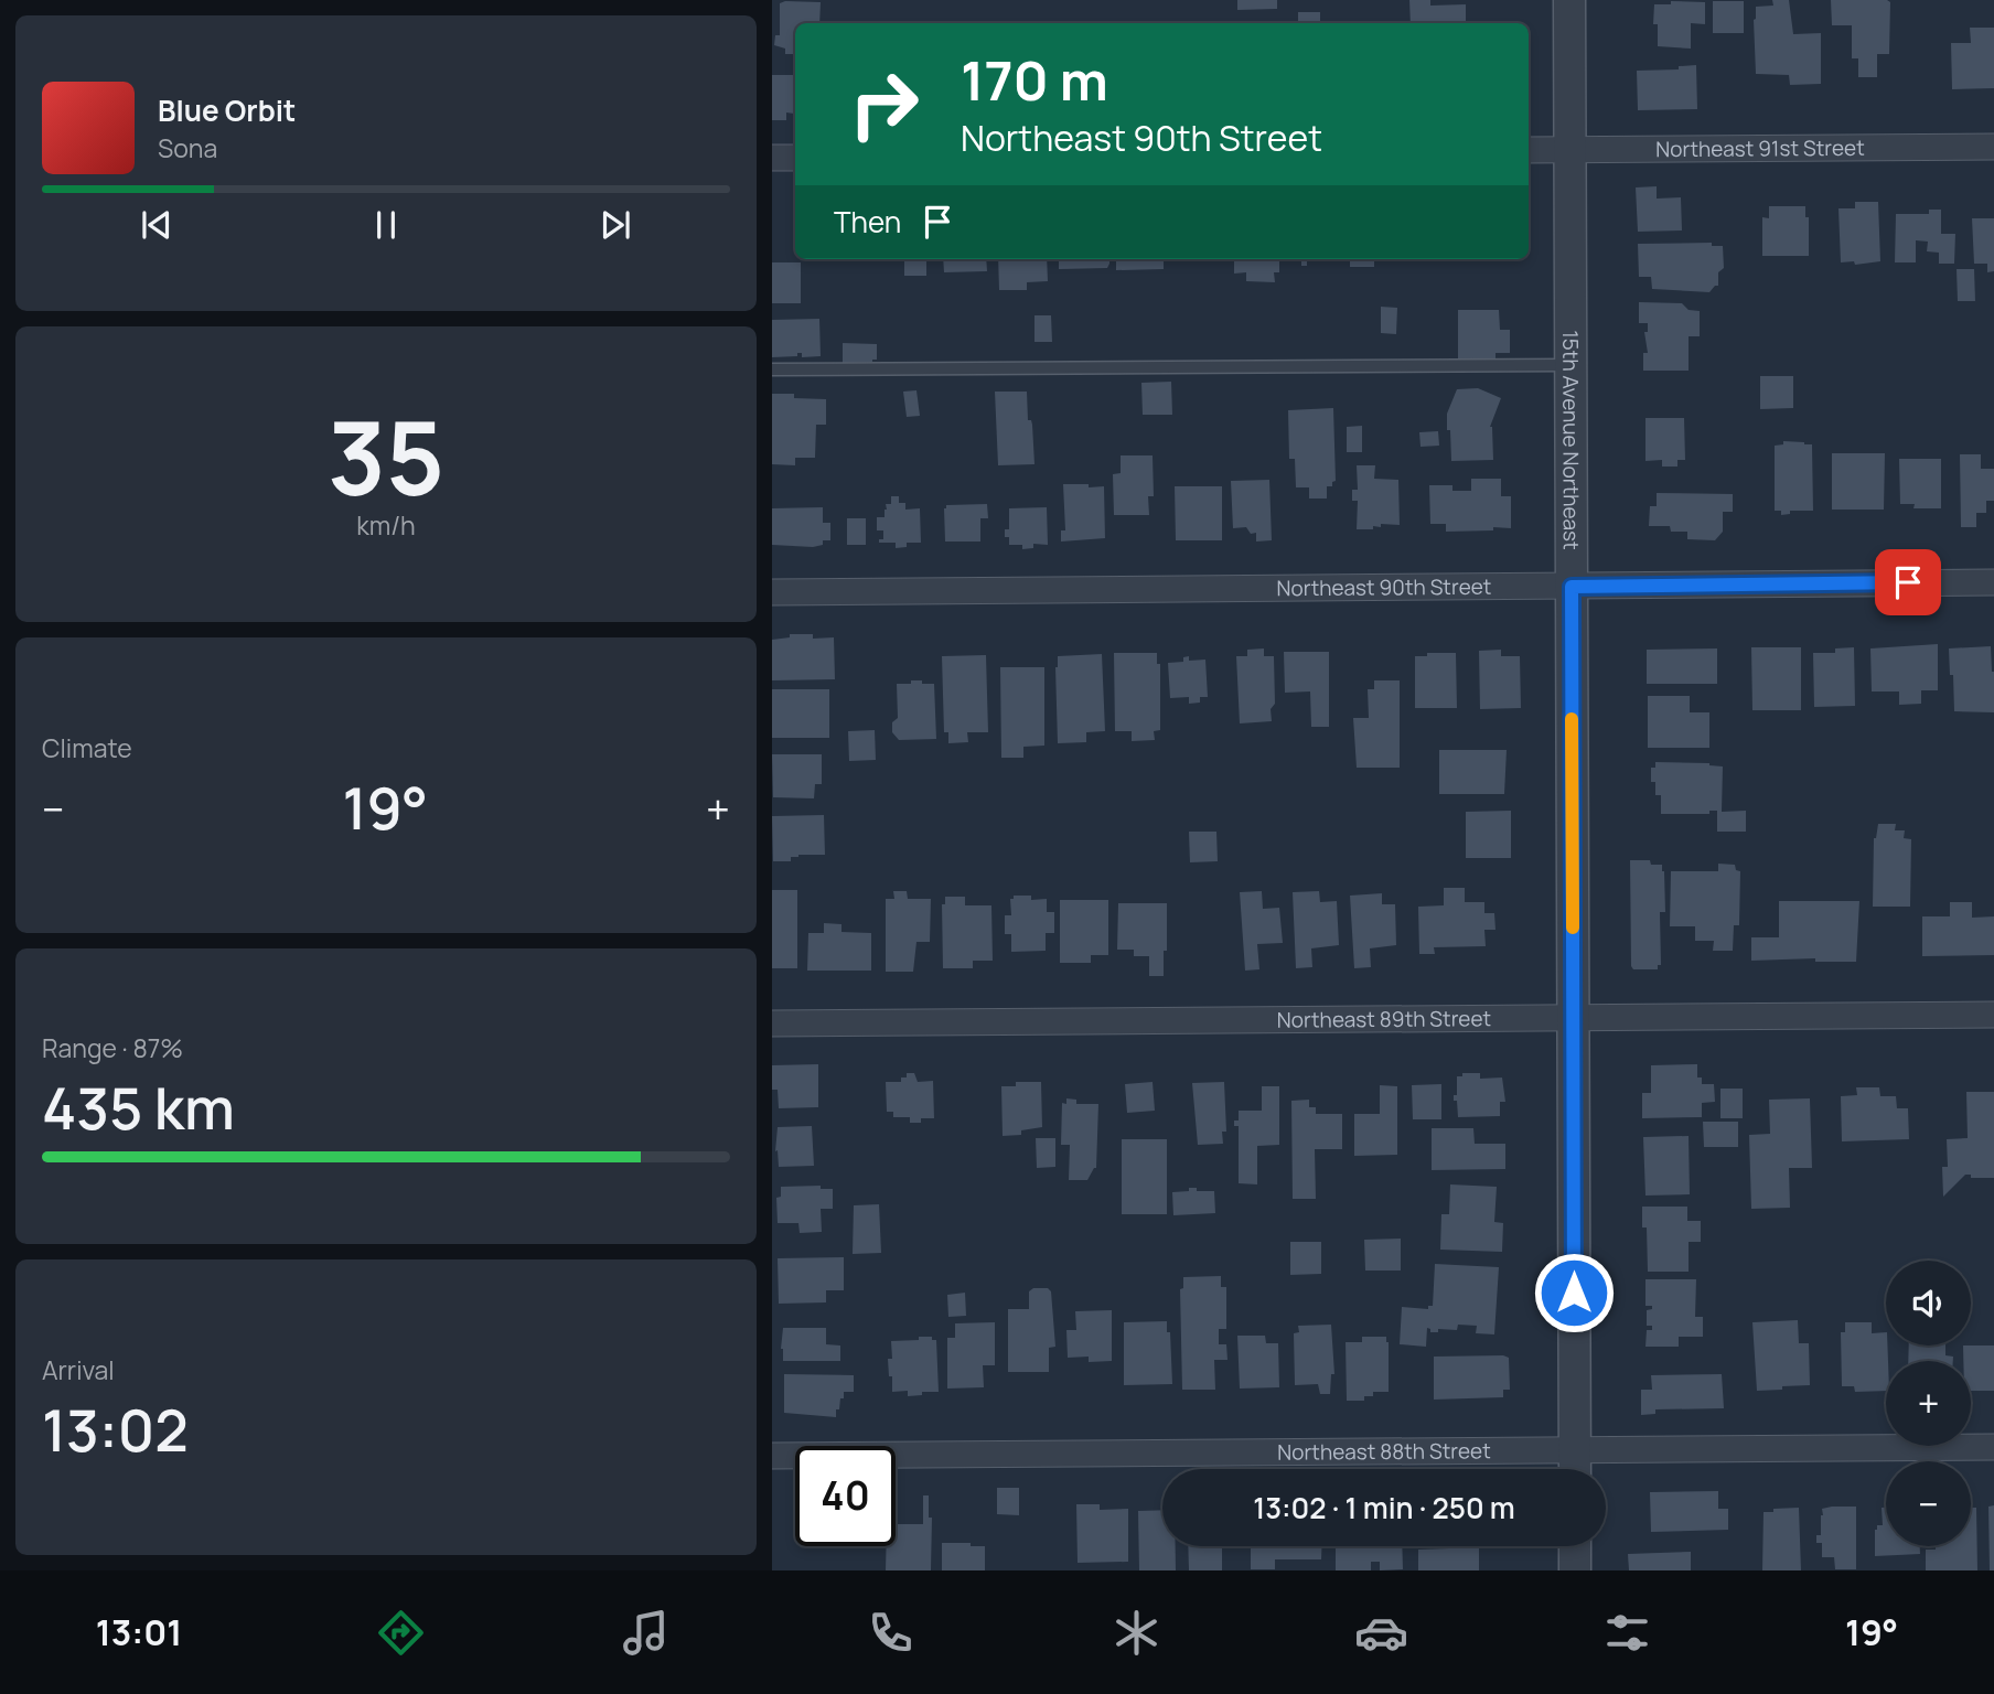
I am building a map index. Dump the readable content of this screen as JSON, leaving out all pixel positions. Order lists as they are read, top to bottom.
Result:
{
  "streets": {
    "street": [
      "Northeast 91st Street",
      "15th Avenue Northeast",
      "Northeast 90th Street",
      "Northeast 89th Street",
      "Northeast 88th Street"
    ]
  },
  "crossings": [
    ["Northeast 91st Street", "15th Avenue Northeast"],
    ["15th Avenue Northeast", "Northeast 90th Street"],
    ["15th Avenue Northeast", "Northeast 89th Street"],
    ["15th Avenue Northeast", "Northeast 88th Street"]
  ],
  "page": {
    "turn": ["170 m", "Northeast 90th Street"],
    "song": ["Blue Orbit", "Sona"],
    "then": "Then",
    "tile": [
      ["35", "km/h"],
      "Climate",
      ["Range · 87%", "435 km"],
      ["Arrival", "13:02"]
    ],
    "heat": ["−", "19°", "+"],
    "map_buttons": ["+", "−"],
    "limit": "40",
    "trip": "13:02 · 1 min · 250 m",
    "tabs": ["13:01", "19°"]
  }
}
